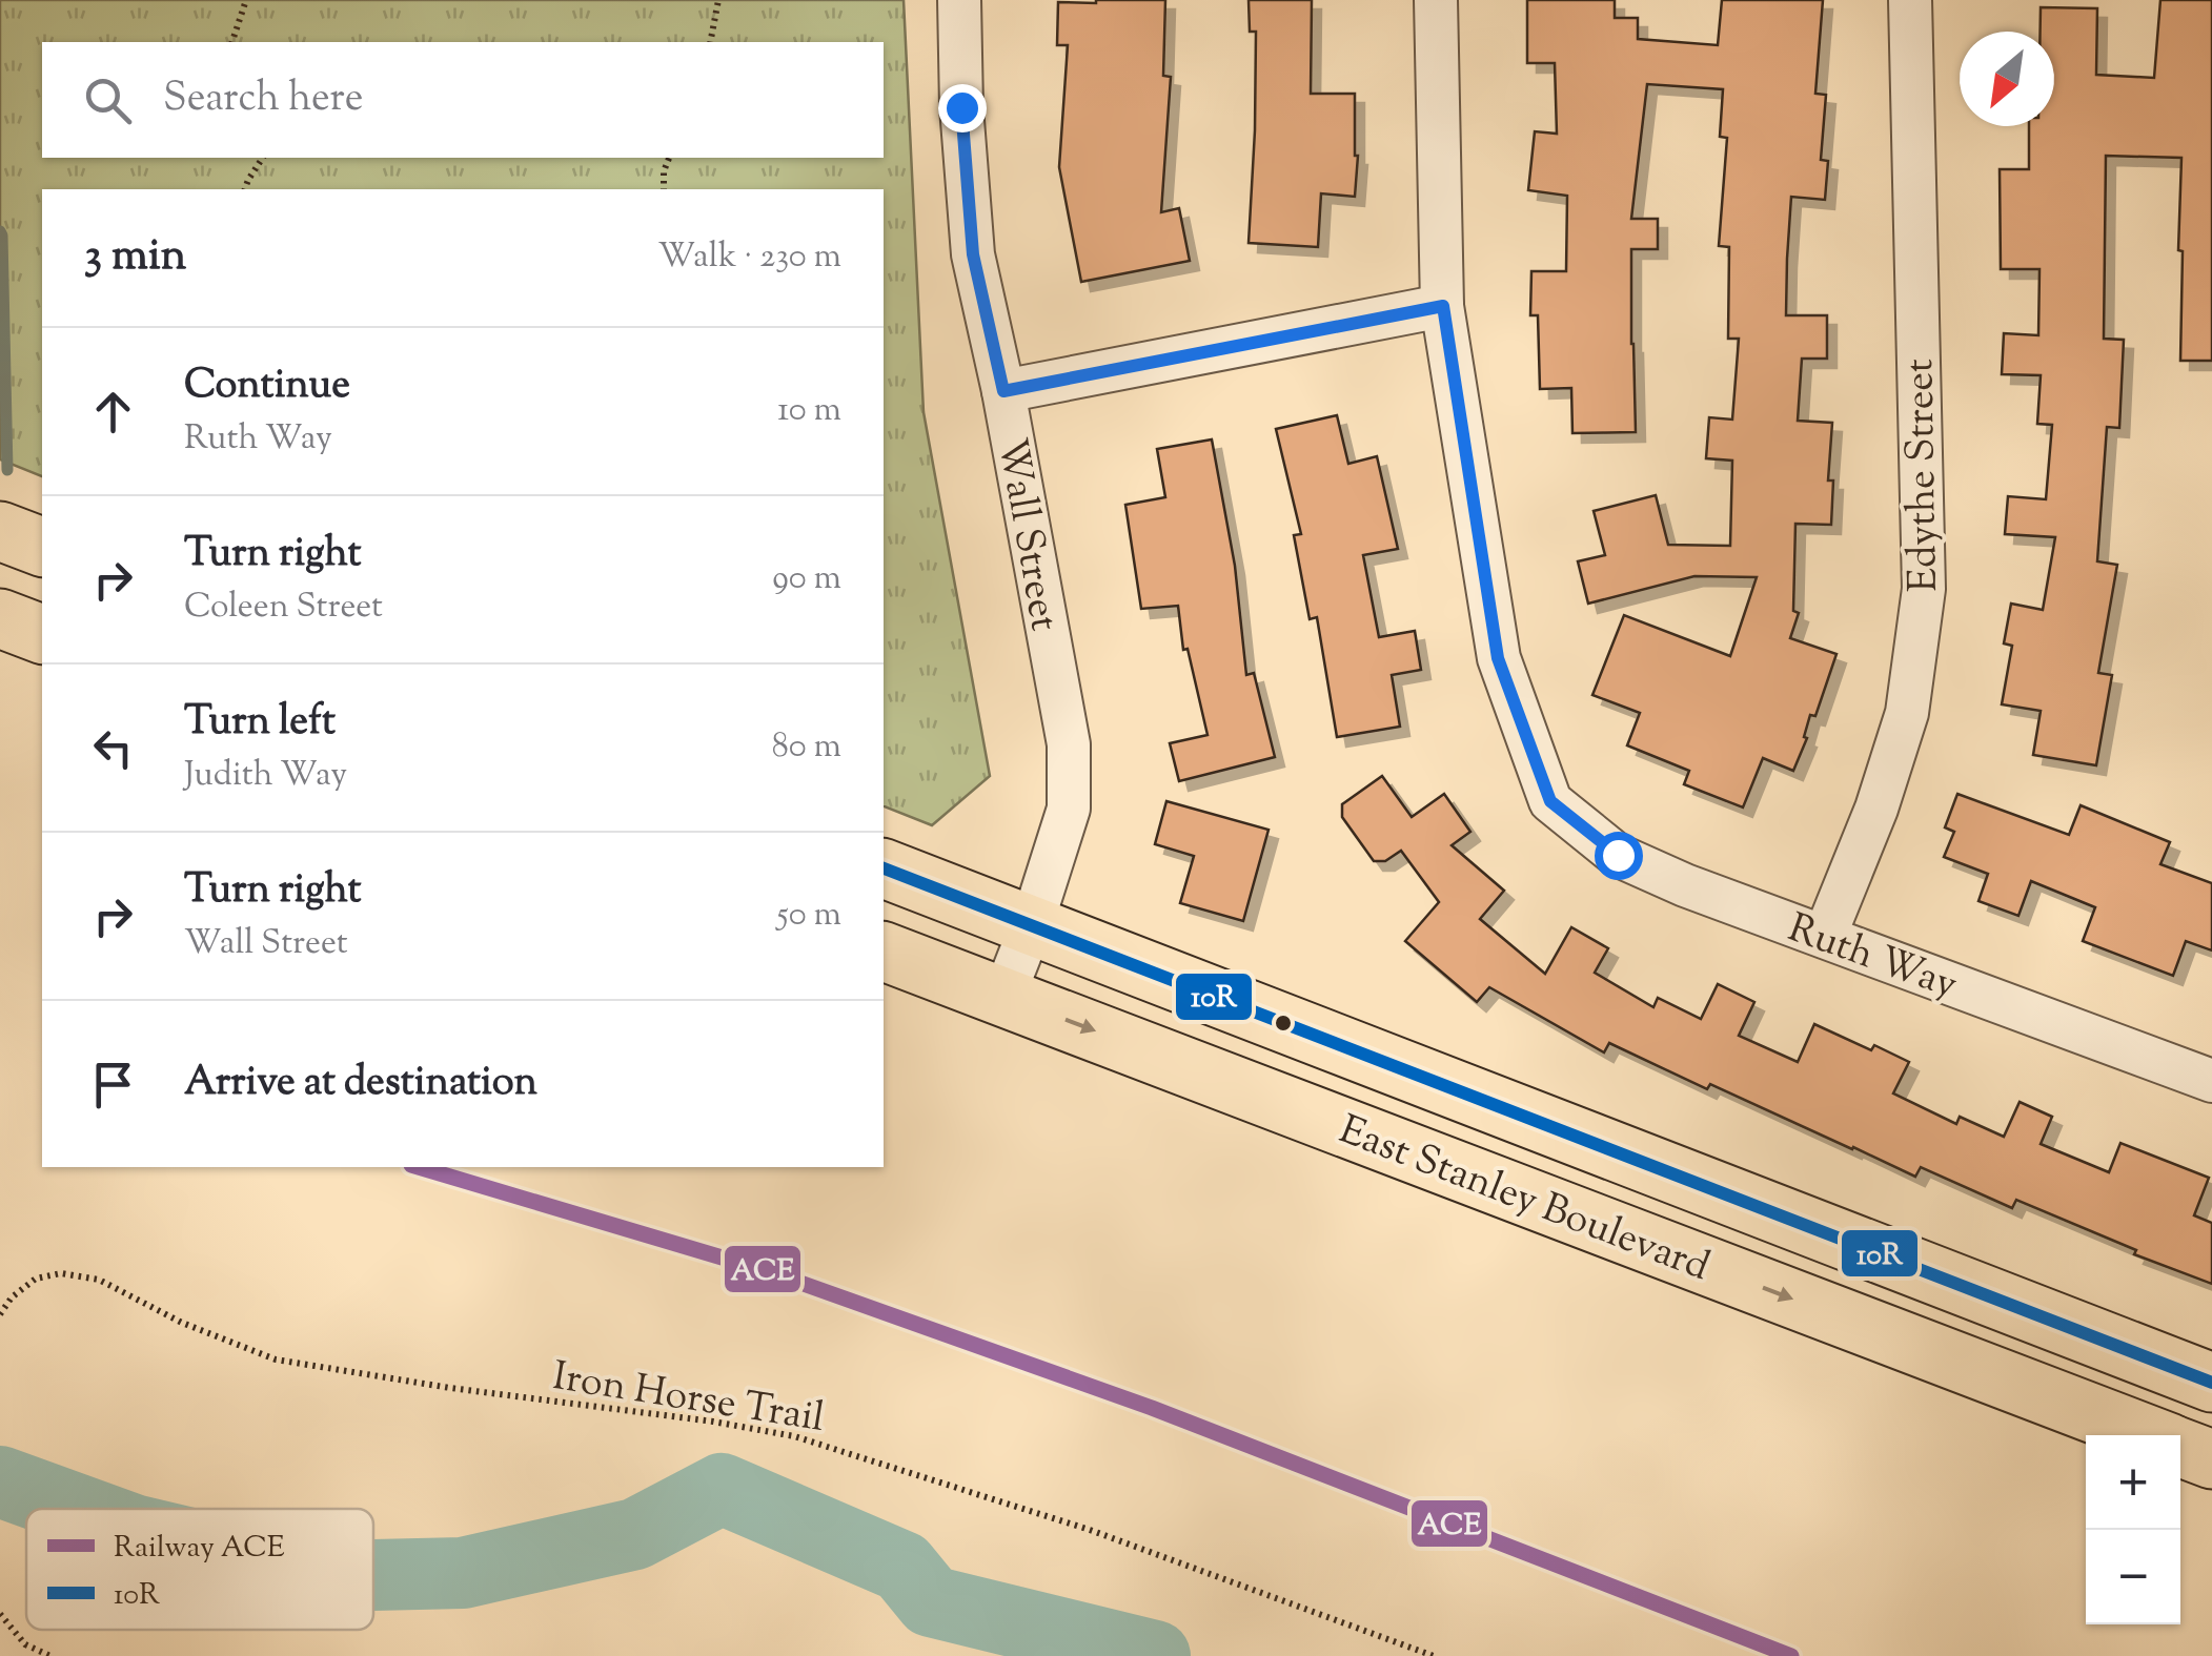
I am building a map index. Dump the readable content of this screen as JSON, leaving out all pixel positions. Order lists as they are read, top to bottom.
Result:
{
  "streets": {
    "main road": ["East Stanley Boulevard"],
    "street": ["Edythe Street", "Wall Street", "Ruth Way"],
    "path": ["Iron Horse Trail"]
  },
  "crossings": [
    ["Edythe Street", "Ruth Way"],
    ["Wall Street", "East Stanley Boulevard"]
  ],
  "lines": ["transit line 10R", "rail line ACE"],
  "legend": ["Railway ACE", "10R"],
  "north": "bottom left",
  "page": {
    "search": "Search here",
    "heading": ["3 min", "Walk · 230 m"],
    "list": [
      ["Continue", "Ruth Way", "10 m"],
      ["Turn right", "Coleen Street", "90 m"],
      ["Turn left", "Judith Way", "80 m"],
      ["Turn right", "Wall Street", "50 m"],
      "Arrive at destination"
    ],
    "map_buttons": ["+", "−"]
  }
}
